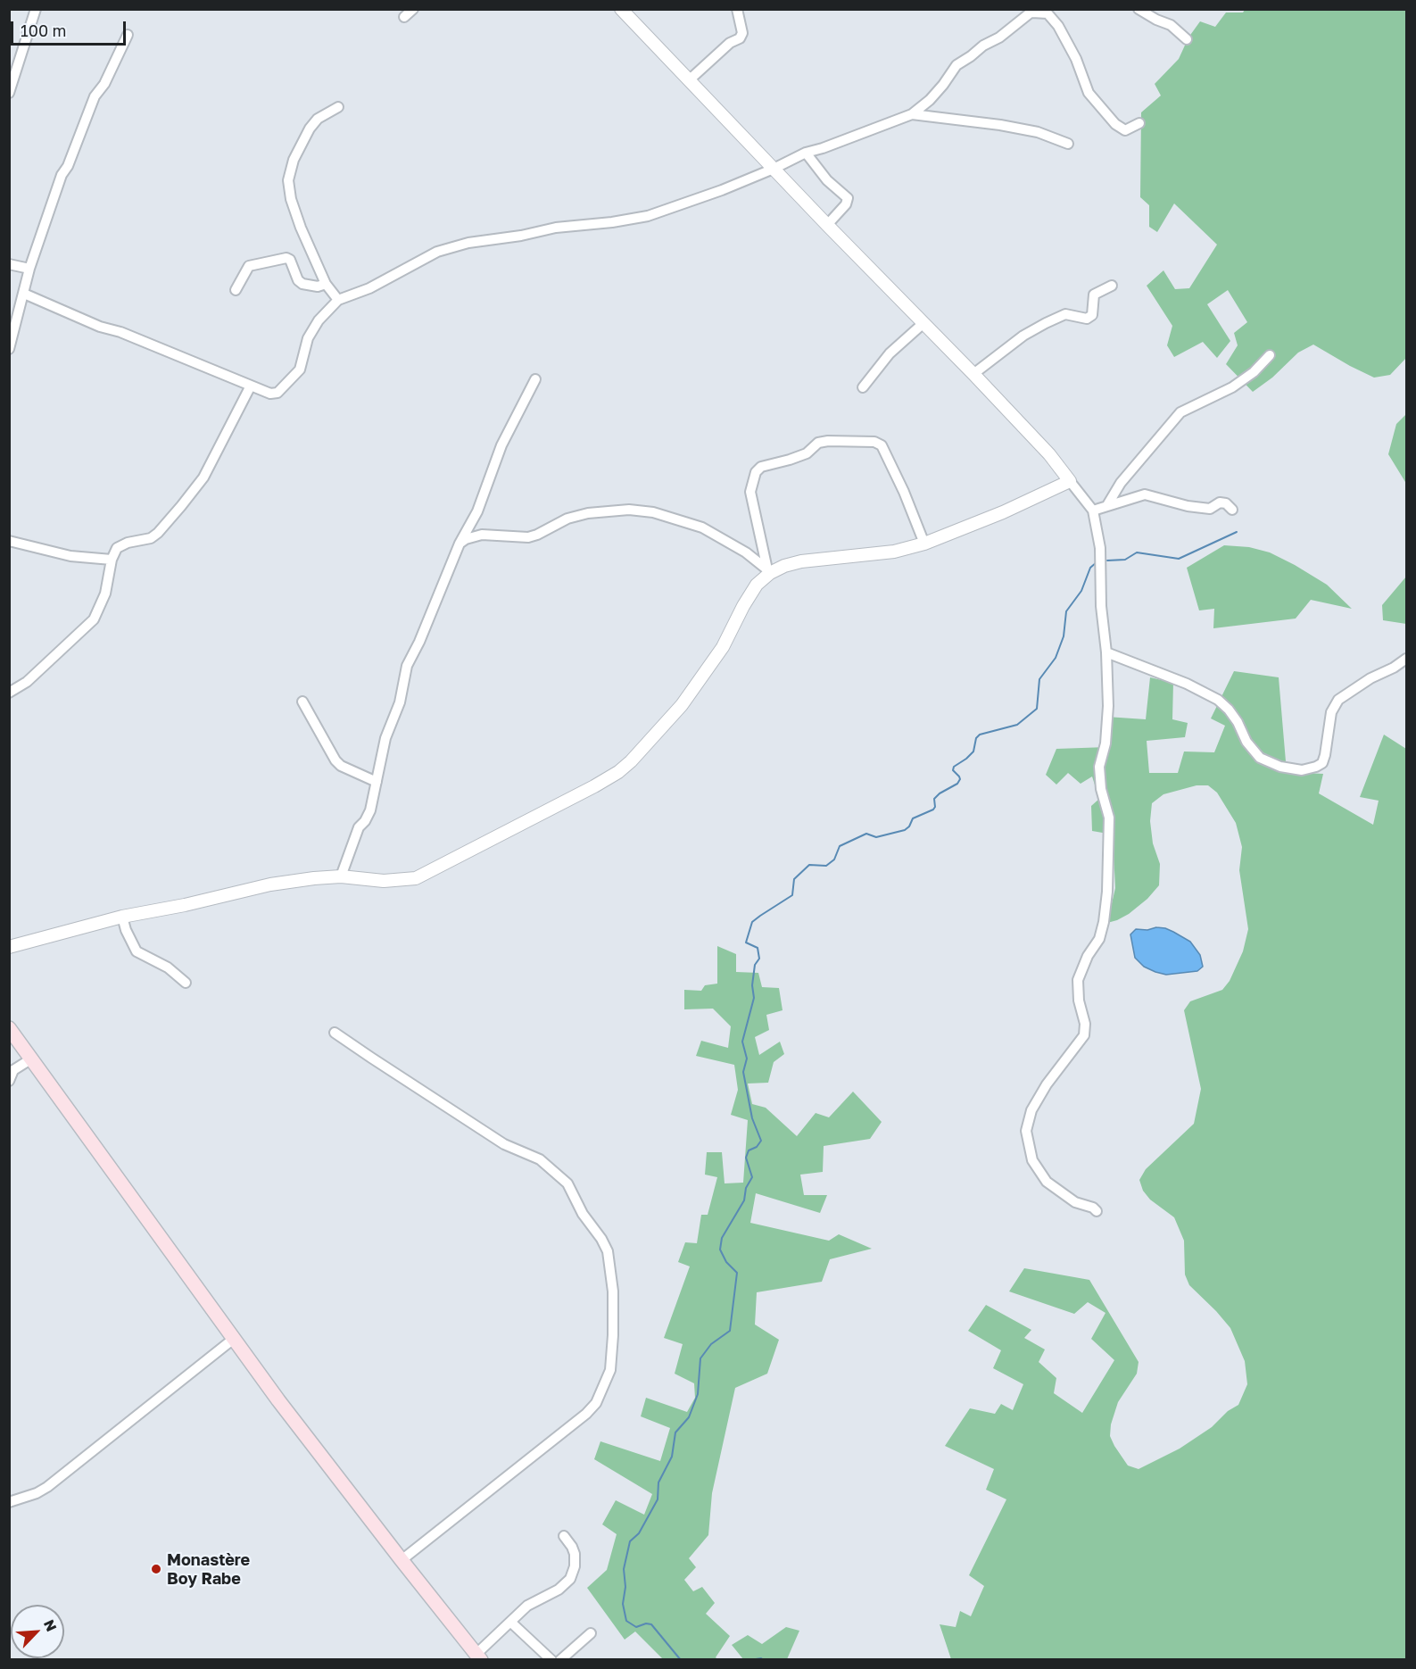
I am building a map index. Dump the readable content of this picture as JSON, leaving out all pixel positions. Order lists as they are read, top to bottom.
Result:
{
  "places": ["Monastère Boy Rabe"],
  "scale_bar": "100 m",
  "north": "top right"
}
